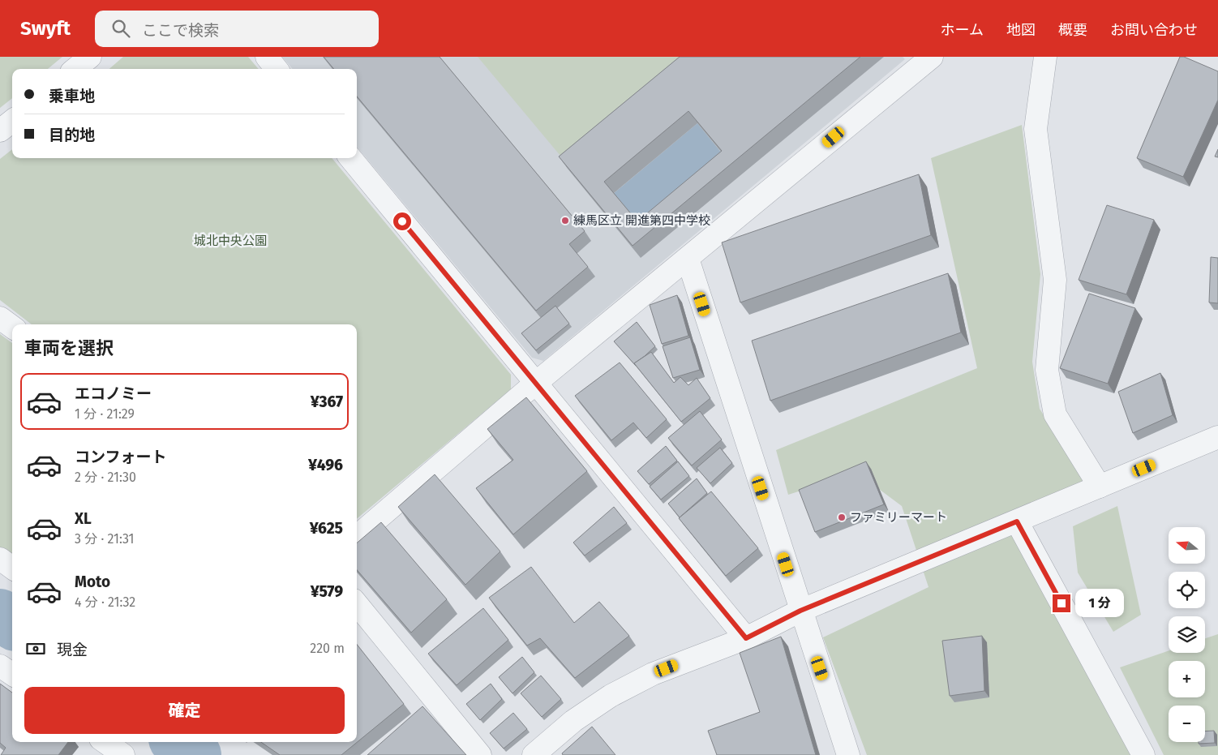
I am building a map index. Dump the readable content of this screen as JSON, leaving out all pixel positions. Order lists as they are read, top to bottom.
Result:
{
  "parks": ["城北中央公園"],
  "places": ["練馬区立 開進第四中学校", "ファミリーマート"],
  "north": "left",
  "page": {
    "header": "Swyft",
    "search": "ここで検索",
    "nav": [
      "ホーム",
      "地図",
      "概要",
      "お問い合わせ"
    ],
    "banner": ["乗車地", "目的地"],
    "heading": "車両を選択",
    "list": [
      {
        "name": "エコノミー",
        "note": "1 分 · 21:29",
        "value": "¥367"
      },
      {
        "name": "コンフォート",
        "note": "2 分 · 21:30",
        "value": "¥496"
      },
      {
        "name": "XL",
        "note": "3 分 · 21:31",
        "value": "¥625"
      },
      {
        "name": "Moto",
        "note": "4 分 · 21:32",
        "value": "¥579"
      }
    ],
    "map_buttons": ["+", "−"],
    "bubble": "1 分",
    "pay": ["現金", "220 m"],
    "buttons": "確定"
  }
}
